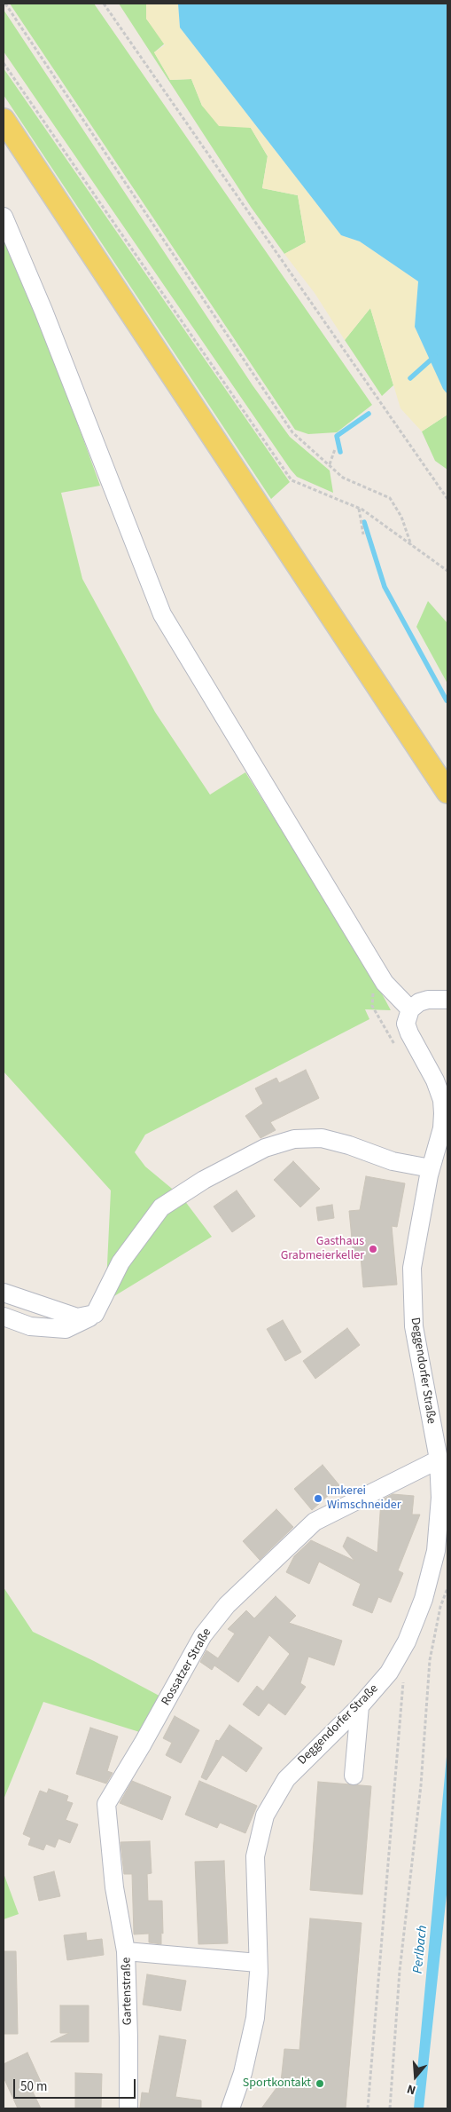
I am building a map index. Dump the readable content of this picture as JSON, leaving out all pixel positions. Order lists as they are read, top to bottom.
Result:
{
  "streets": {
    "street": ["Deggendorfer Straße", "Rossatzer Straße", "Gartenstraße"]
  },
  "crossings": [
    ["Deggendorfer Straße", "Rossatzer Straße"],
    ["Deggendorfer Straße", "Gartenstraße"],
    ["Rossatzer Straße", "Gartenstraße"]
  ],
  "water": ["Perlbach"],
  "places": ["Gasthaus Grabmeierkeller", "Imkerei Wimschneider", "Sportkontakt"],
  "scale_bar": "50 m",
  "north": "bottom"
}
